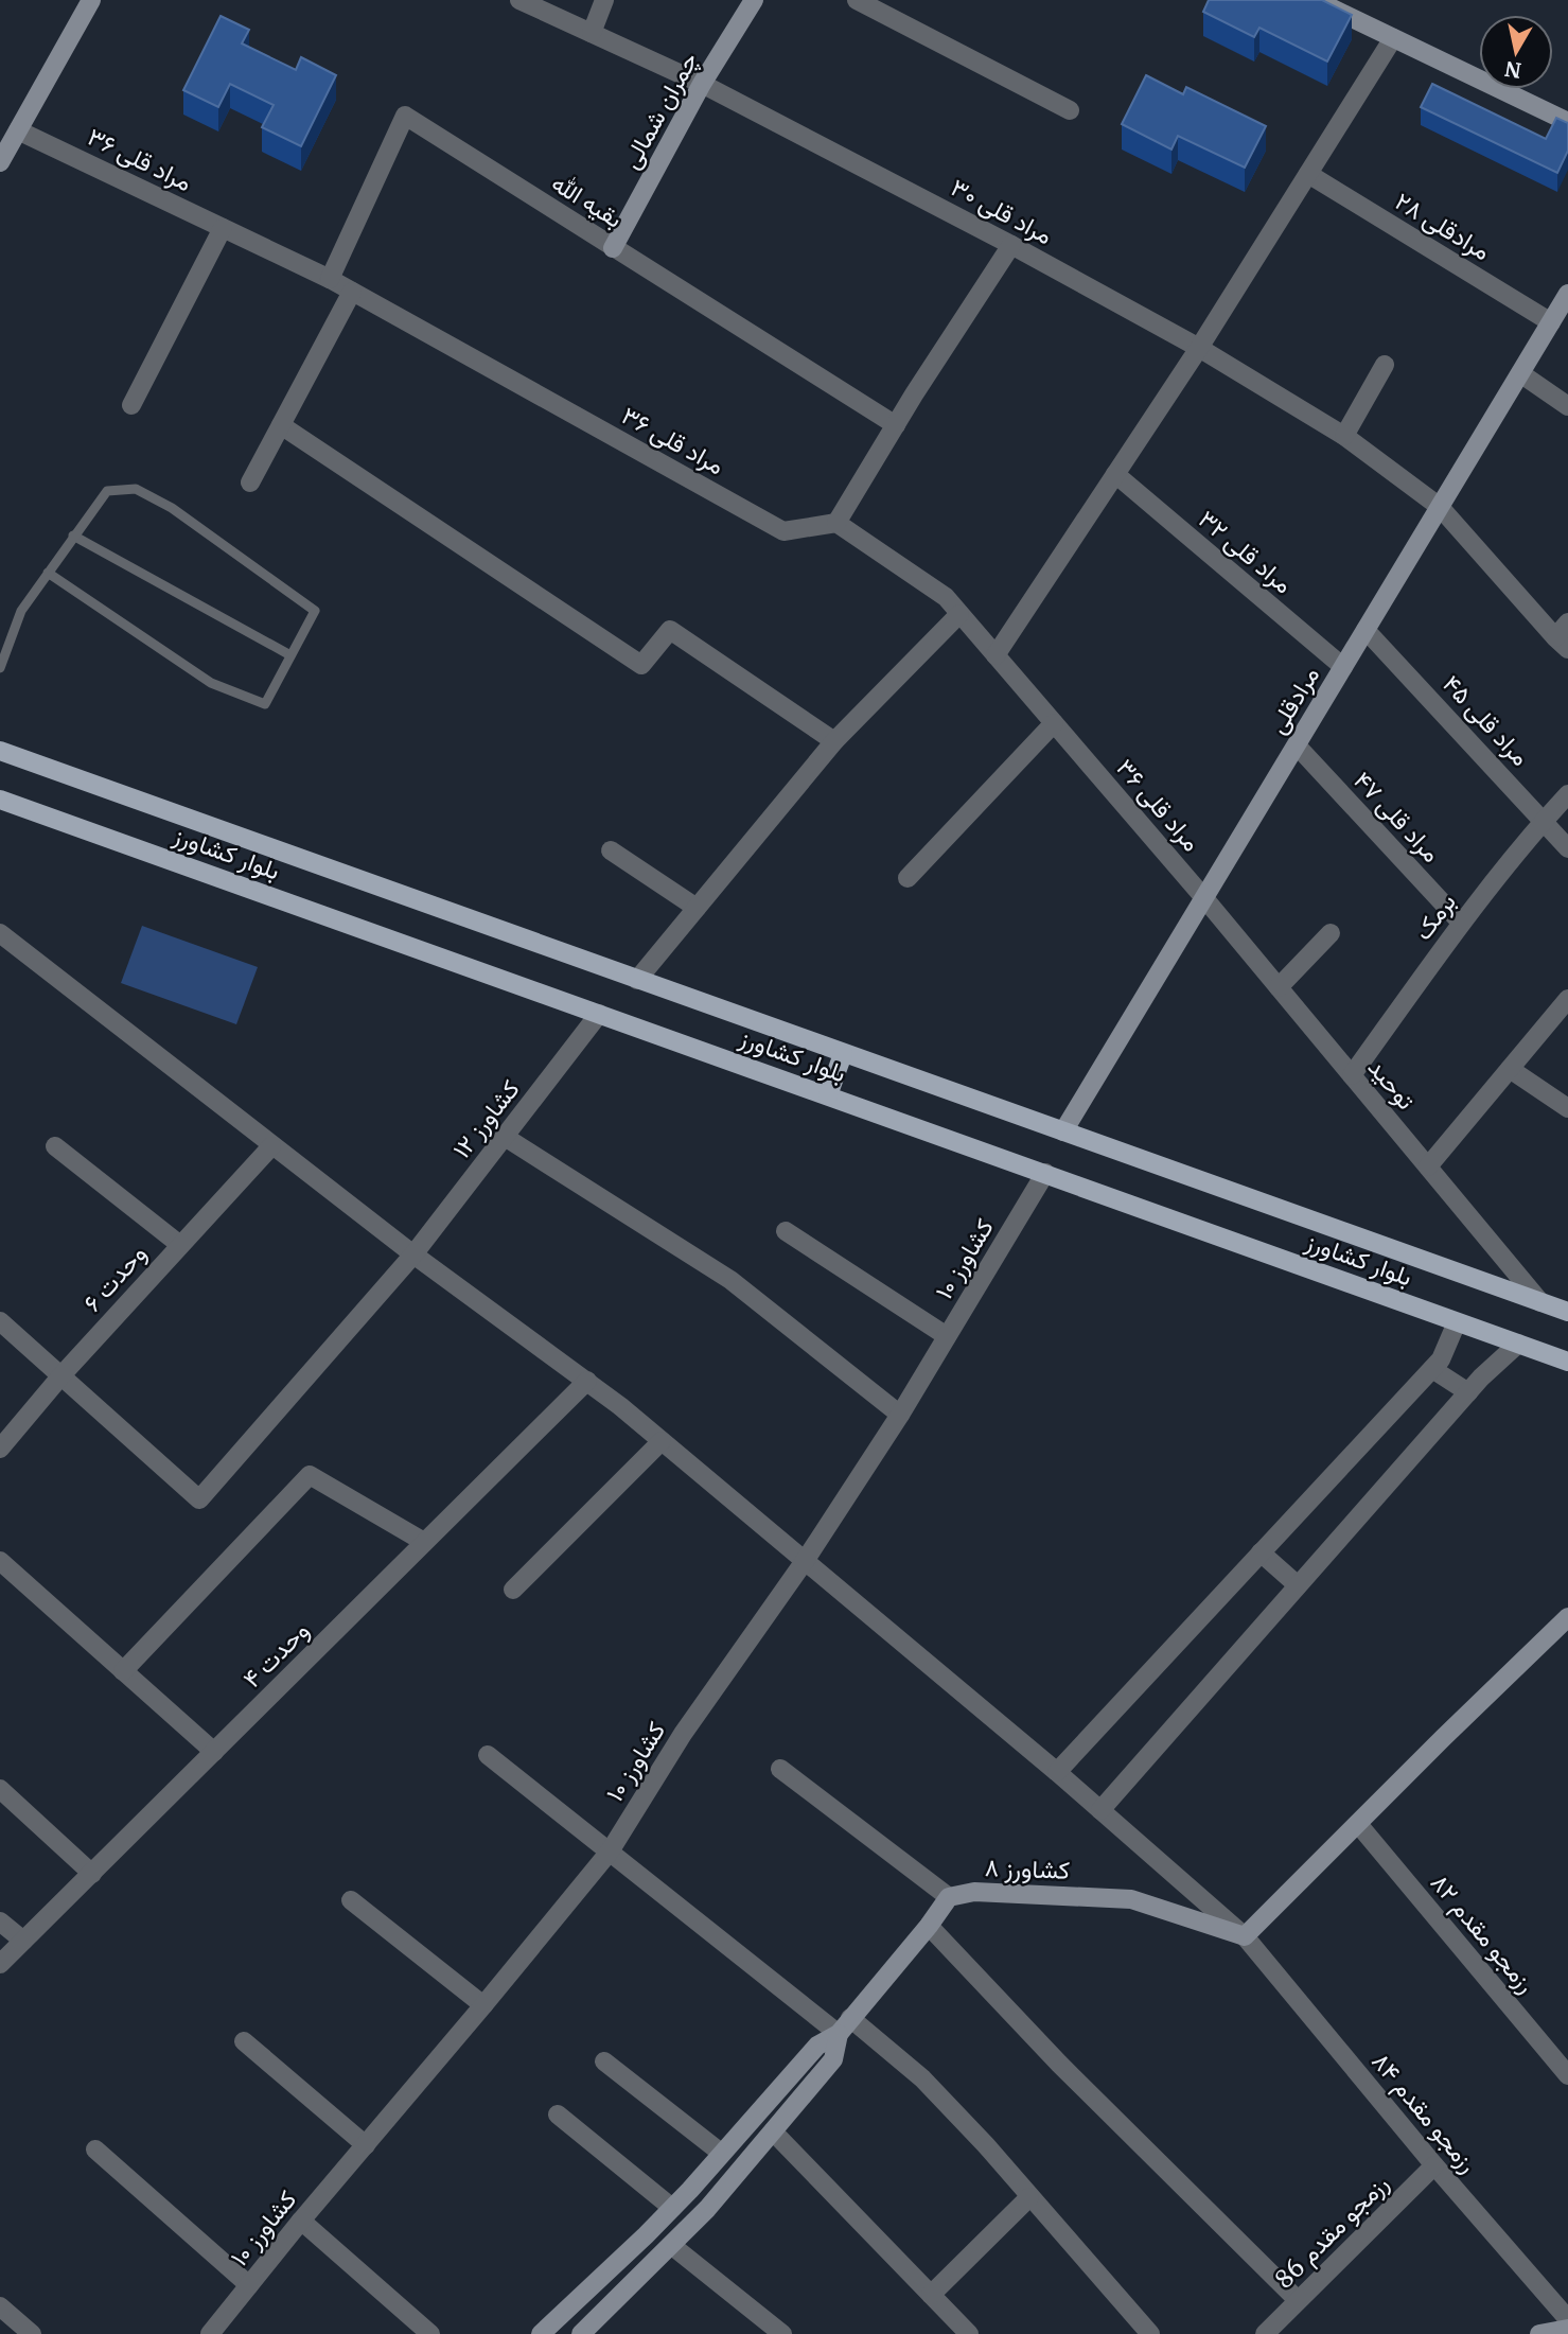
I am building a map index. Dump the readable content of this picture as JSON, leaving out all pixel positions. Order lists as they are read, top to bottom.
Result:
{
  "streets": {
    "main road": ["بلوار کشاورز"],
    "street": [
      "چمران شمالی",
      "مراد قلی ۳۶",
      "بقیه الله",
      "مراد قلی ۳۰",
      "مرادقلی ۲۸",
      "مراد قلی ۳۲",
      "مرادقلی",
      "مراد قلی ۴۵",
      "مراد قلی ۴۷",
      "برمک",
      "توحید",
      "کشاورز ۱۲",
      "کشاورز ۱۰",
      "وحدت ۶",
      "وحدت ۴",
      "کشاورز ۸",
      "رزمجو مقدم ۸۲",
      "رزمجو مقدم ۸۴",
      "رزمجو مقدم 86"
    ]
  },
  "crossings": [
    ["چمران شمالی", "بقیه الله"],
    ["چمران شمالی", "مراد قلی ۳۰"],
    ["مراد قلی ۳۶", "بقیه الله"],
    ["مراد قلی ۳۶", "مرادقلی"],
    ["مراد قلی ۳۶", "توحید"],
    ["مراد قلی ۳۰", "مرادقلی"],
    ["مرادقلی ۲۸", "مرادقلی"],
    ["مراد قلی ۳۲", "مرادقلی"],
    ["مرادقلی", "مراد قلی ۴۵"],
    ["مرادقلی", "مراد قلی ۴۷"],
    ["مرادقلی", "بلوار کشاورز"],
    ["مرادقلی", "توحید"],
    ["مراد قلی ۴۵", "برمک"],
    ["مراد قلی ۴۷", "برمک"],
    ["بلوار کشاورز", "توحید"],
    ["بلوار کشاورز", "کشاورز ۱۲"],
    ["بلوار کشاورز", "کشاورز ۱۰"],
    ["برمک", "توحید"],
    ["کشاورز ۱۲", "وحدت ۶"],
    ["کشاورز ۱۲", "رزمجو مقدم ۸۴"],
    ["کشاورز ۱۰", "رزمجو مقدم ۸۴"],
    ["وحدت ۶", "رزمجو مقدم ۸۴"],
    ["وحدت ۴", "رزمجو مقدم ۸۴"],
    ["کشاورز ۸", "رزمجو مقدم ۸۴"],
    ["رزمجو مقدم ۸۴", "رزمجو مقدم 86"]
  ],
  "north": "bottom"
}
